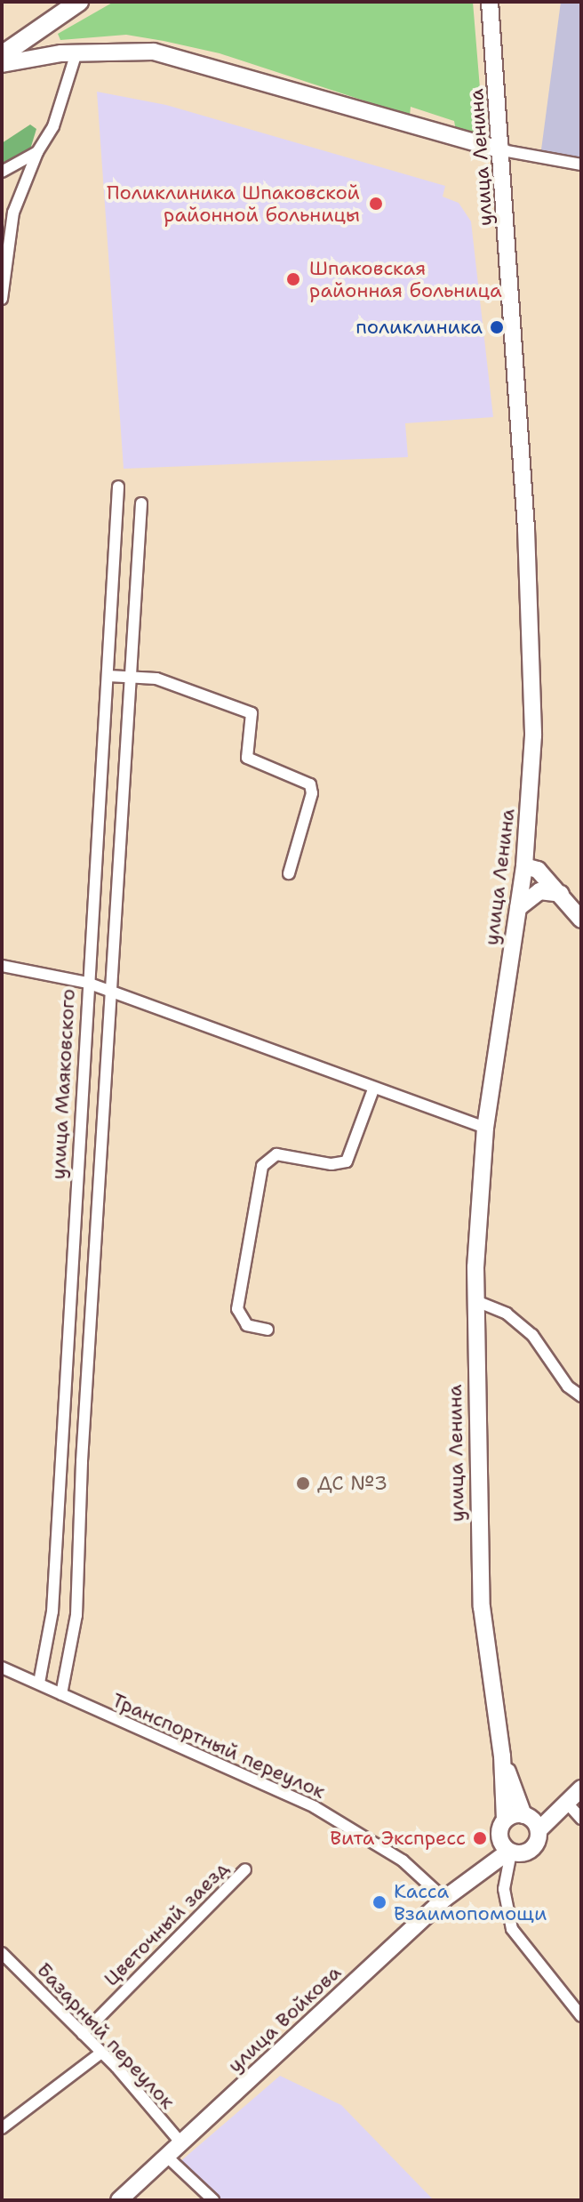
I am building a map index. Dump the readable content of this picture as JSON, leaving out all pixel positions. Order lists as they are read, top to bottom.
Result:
{
  "streets": {
    "street": [
      "улица Ленина",
      "улица Маяковского",
      "Транспортный переулок",
      "Цветочный заезд",
      "улица Войкова",
      "Базарный переулок"
    ]
  },
  "crossings": [
    ["улица Ленина", "улица Войкова"],
    ["улица Маяковского", "Транспортный переулок"],
    ["Транспортный переулок", "улица Войкова"],
    ["Цветочный заезд", "Базарный переулок"],
    ["улица Войкова", "Базарный переулок"]
  ],
  "places": [
    "Поликлиника Шпаковской районной больницы",
    "Шпаковская районная больница",
    "поликлиника",
    "ДС №3",
    "Вита Экспресс",
    "Касса Взаимопомощи"
  ]
}
